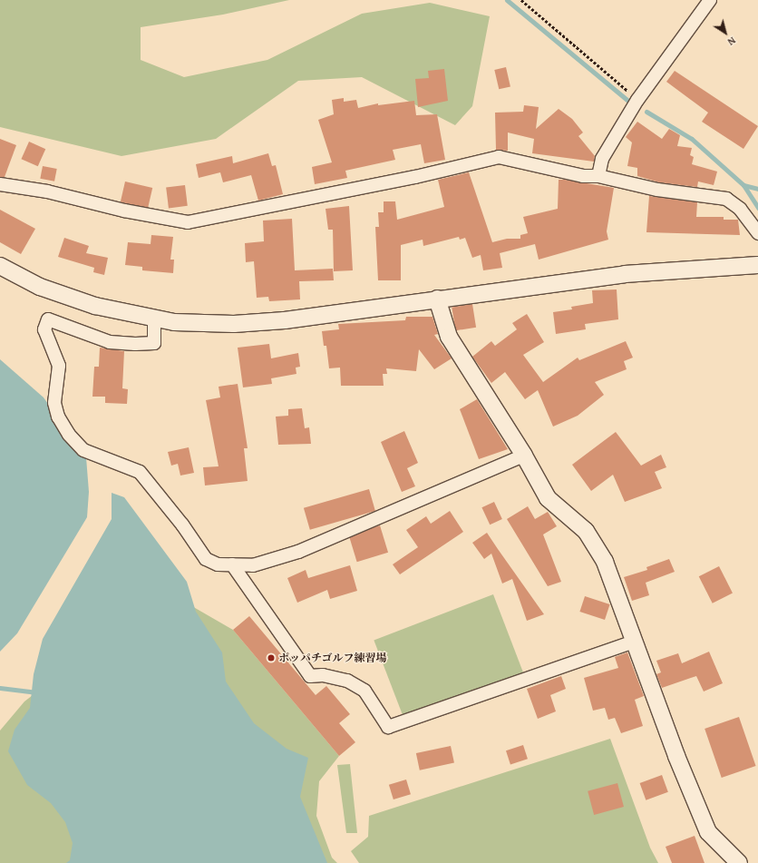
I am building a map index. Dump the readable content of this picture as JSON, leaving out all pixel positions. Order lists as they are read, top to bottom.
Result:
{
  "places": ["ポッパチゴルフ練習場"],
  "north": "bottom right"
}
